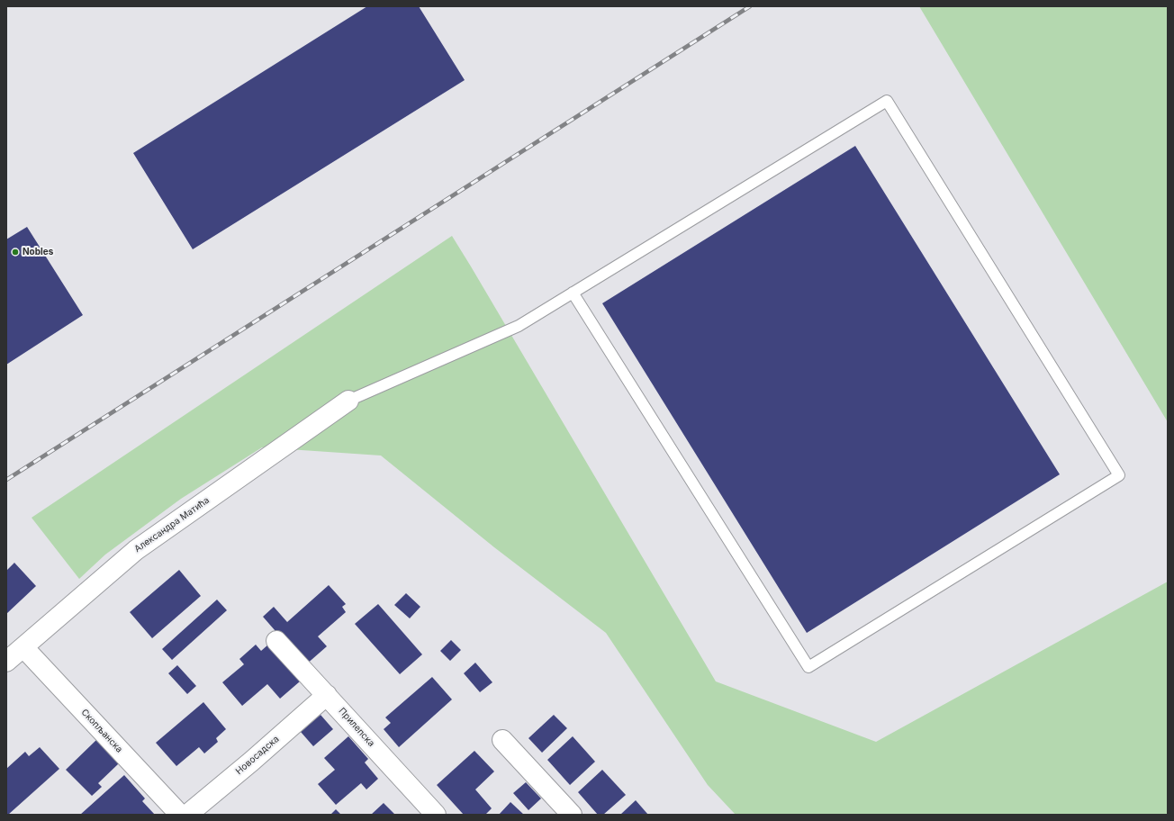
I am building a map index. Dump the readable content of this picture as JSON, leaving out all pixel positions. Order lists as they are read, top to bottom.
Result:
{
  "streets": {
    "street": [
      "Александра Матића",
      "Прилепска",
      "Скопљанска",
      "Новосадска"
    ]
  },
  "crossings": [
    ["Александра Матића", "Скопљанска"],
    ["Прилепска", "Новосадска"]
  ],
  "places": ["Nobles"]
}
